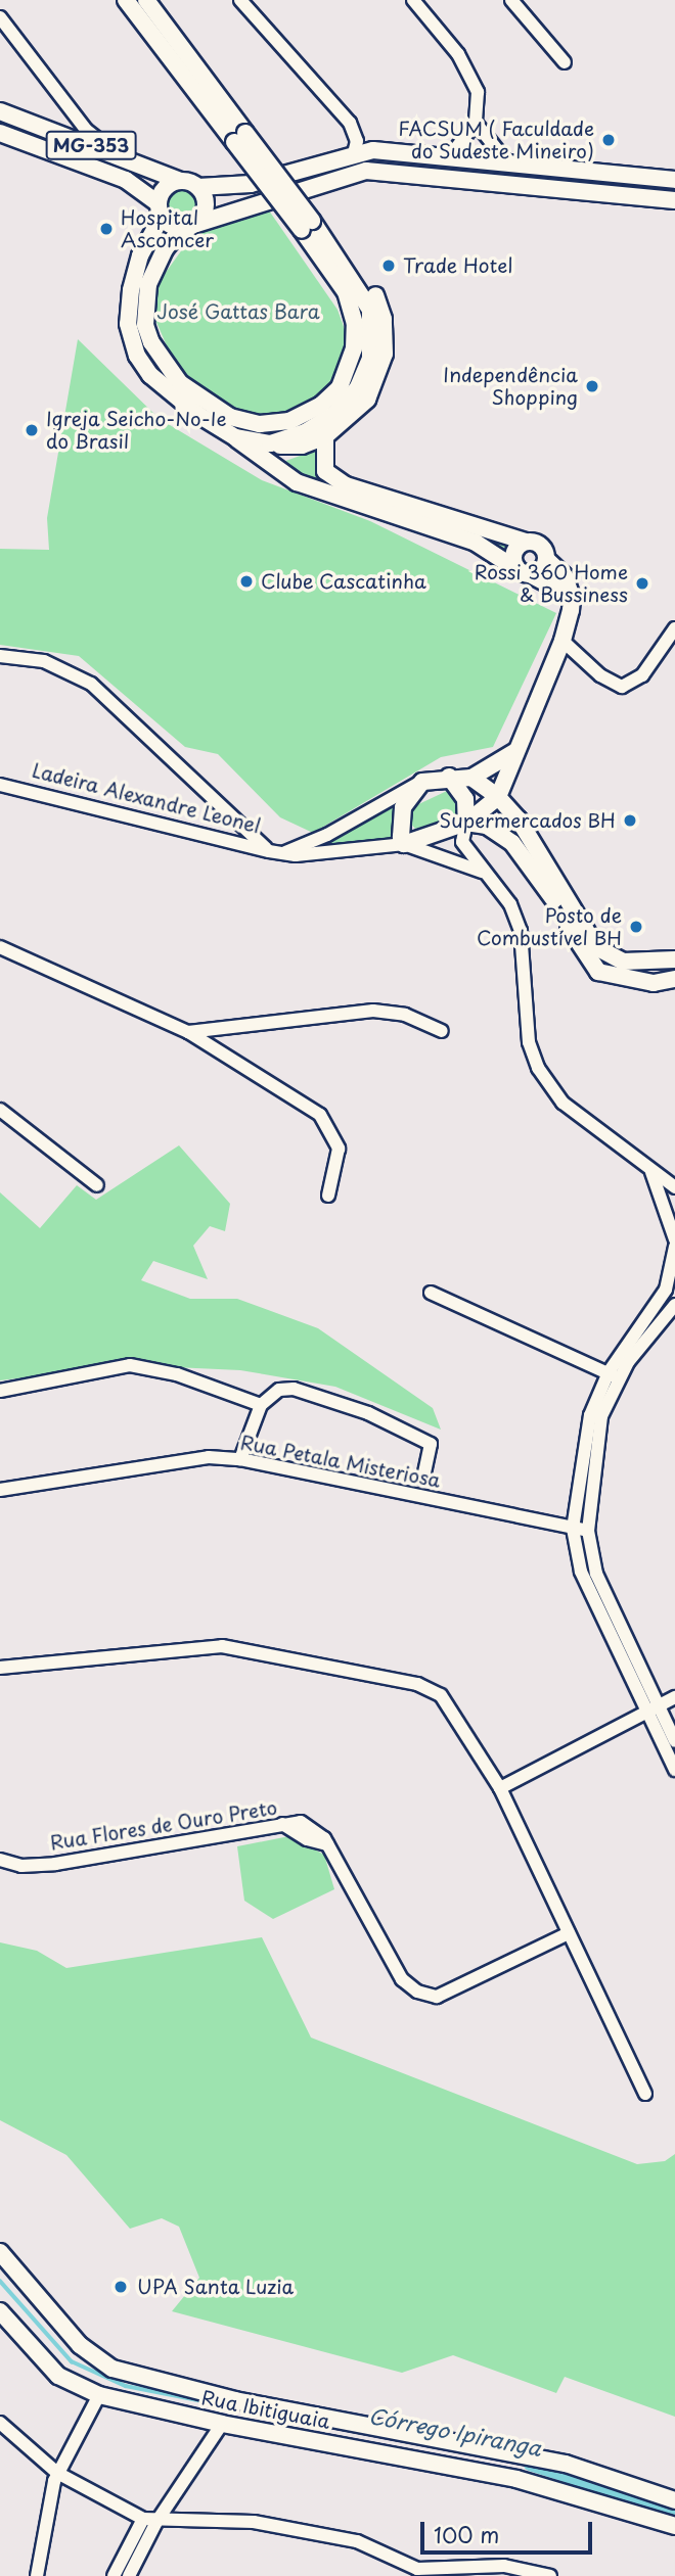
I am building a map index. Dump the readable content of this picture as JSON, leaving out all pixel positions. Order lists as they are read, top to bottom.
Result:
{
  "streets": {
    "main road": ["MG-353", "Ladeira Alexandre Leonel", "Rua Ibitiguaia"],
    "street": ["Rua Petala Misteriosa", "Rua Flores de Ouro Preto"]
  },
  "water": ["Córrego Ipiranga"],
  "parks": ["José Gattas Bara"],
  "places": [
    "FACSUM ( Faculdade do Sudeste Mineiro)",
    "Hospital Ascomcer",
    "Trade Hotel",
    "Independência Shopping",
    "Igreja Seicho-No-Ie do Brasil",
    "Clube Cascatinha",
    "Rossi 360 Home & Bussiness",
    "Supermercados BH",
    "Posto de Combustível BH",
    "UPA Santa Luzia"
  ],
  "scale_bar": "100 m"
}
